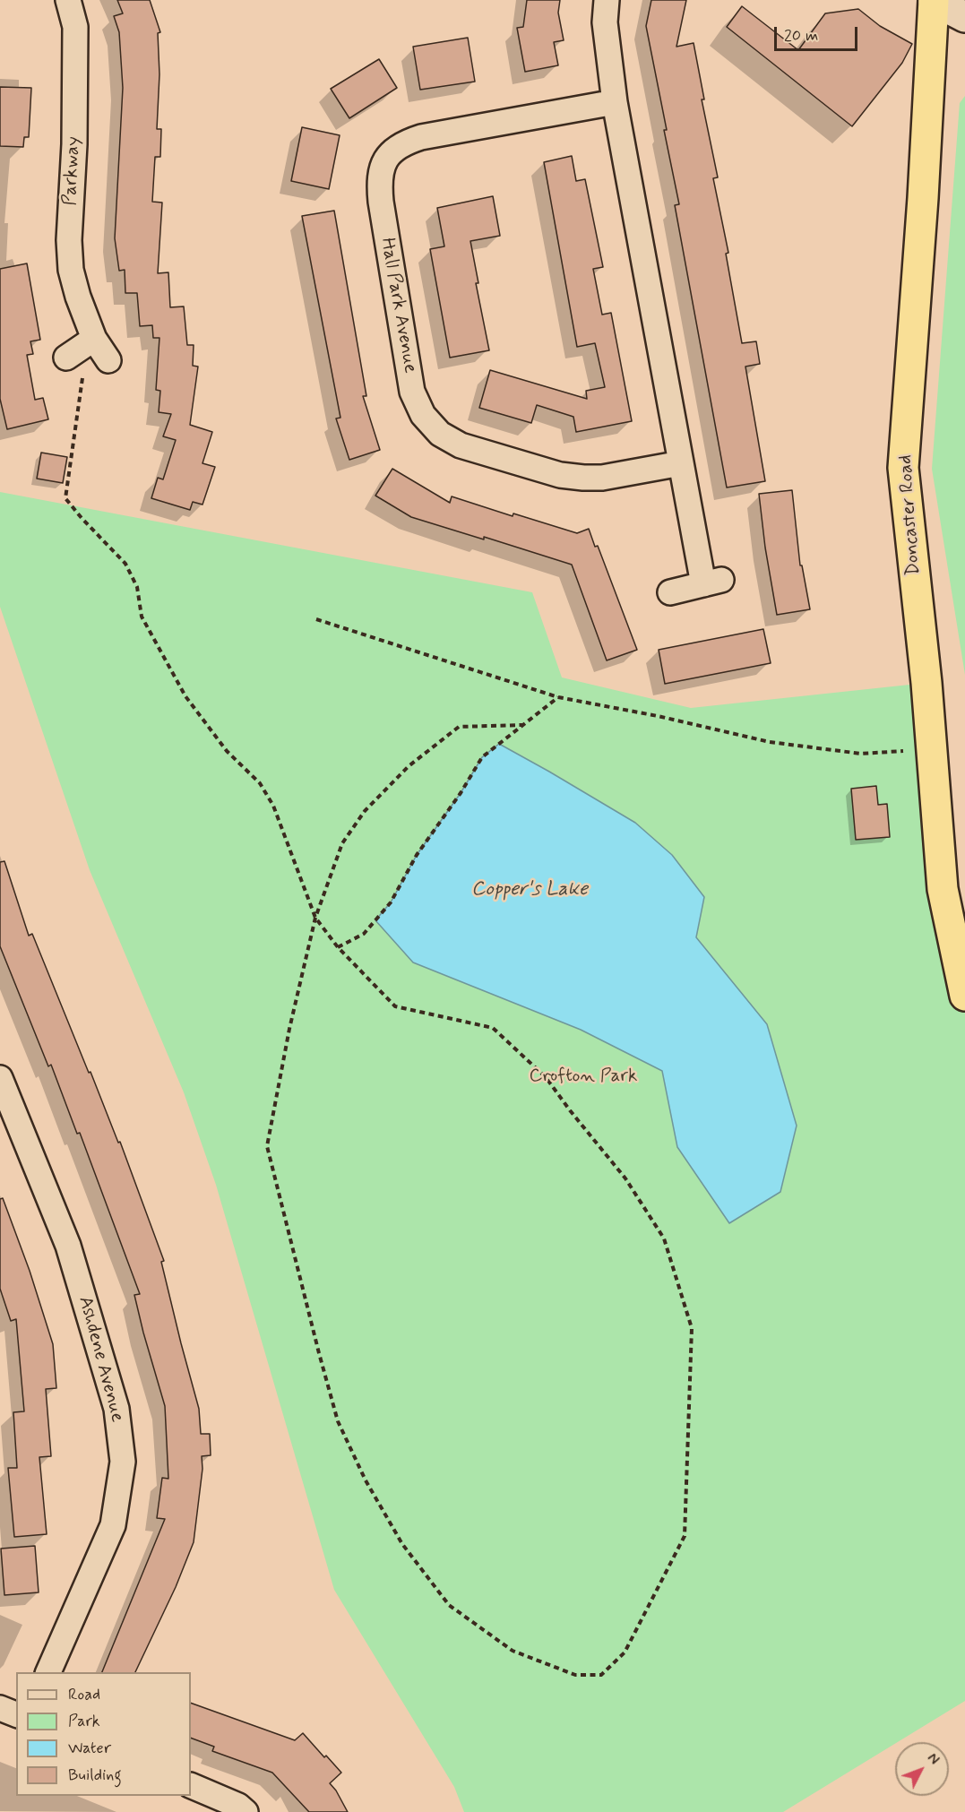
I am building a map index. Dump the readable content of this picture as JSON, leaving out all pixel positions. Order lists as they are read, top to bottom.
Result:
{
  "streets": {
    "highway": ["Doncaster Road"],
    "street": ["Parkway", "Hall Park Avenue", "Ashdene Avenue"]
  },
  "water": ["Copper's Lake"],
  "parks": ["Crofton Park"],
  "legend": [
    "Road",
    "Park",
    "Water",
    "Building"
  ],
  "scale_bar": "20 m",
  "north": "top right"
}
